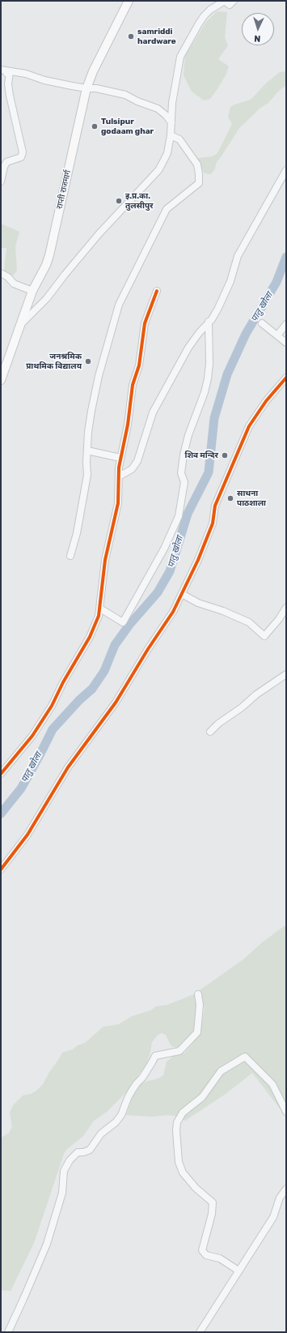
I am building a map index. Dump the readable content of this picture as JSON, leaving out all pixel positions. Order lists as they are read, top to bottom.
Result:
{
  "streets": {
    "main road": ["राप्ती राजमार्ग"]
  },
  "water": ["पातु खोला"],
  "places": [
    "samriddi hardware",
    "Tulsipur godaam ghar",
    "इ.प्र.का. तुलसीपुर",
    "जनश्रमिक प्राथमिक विद्यालय",
    "शिव मन्दिर",
    "साधना पाठशाला"
  ],
  "north": "bottom"
}
